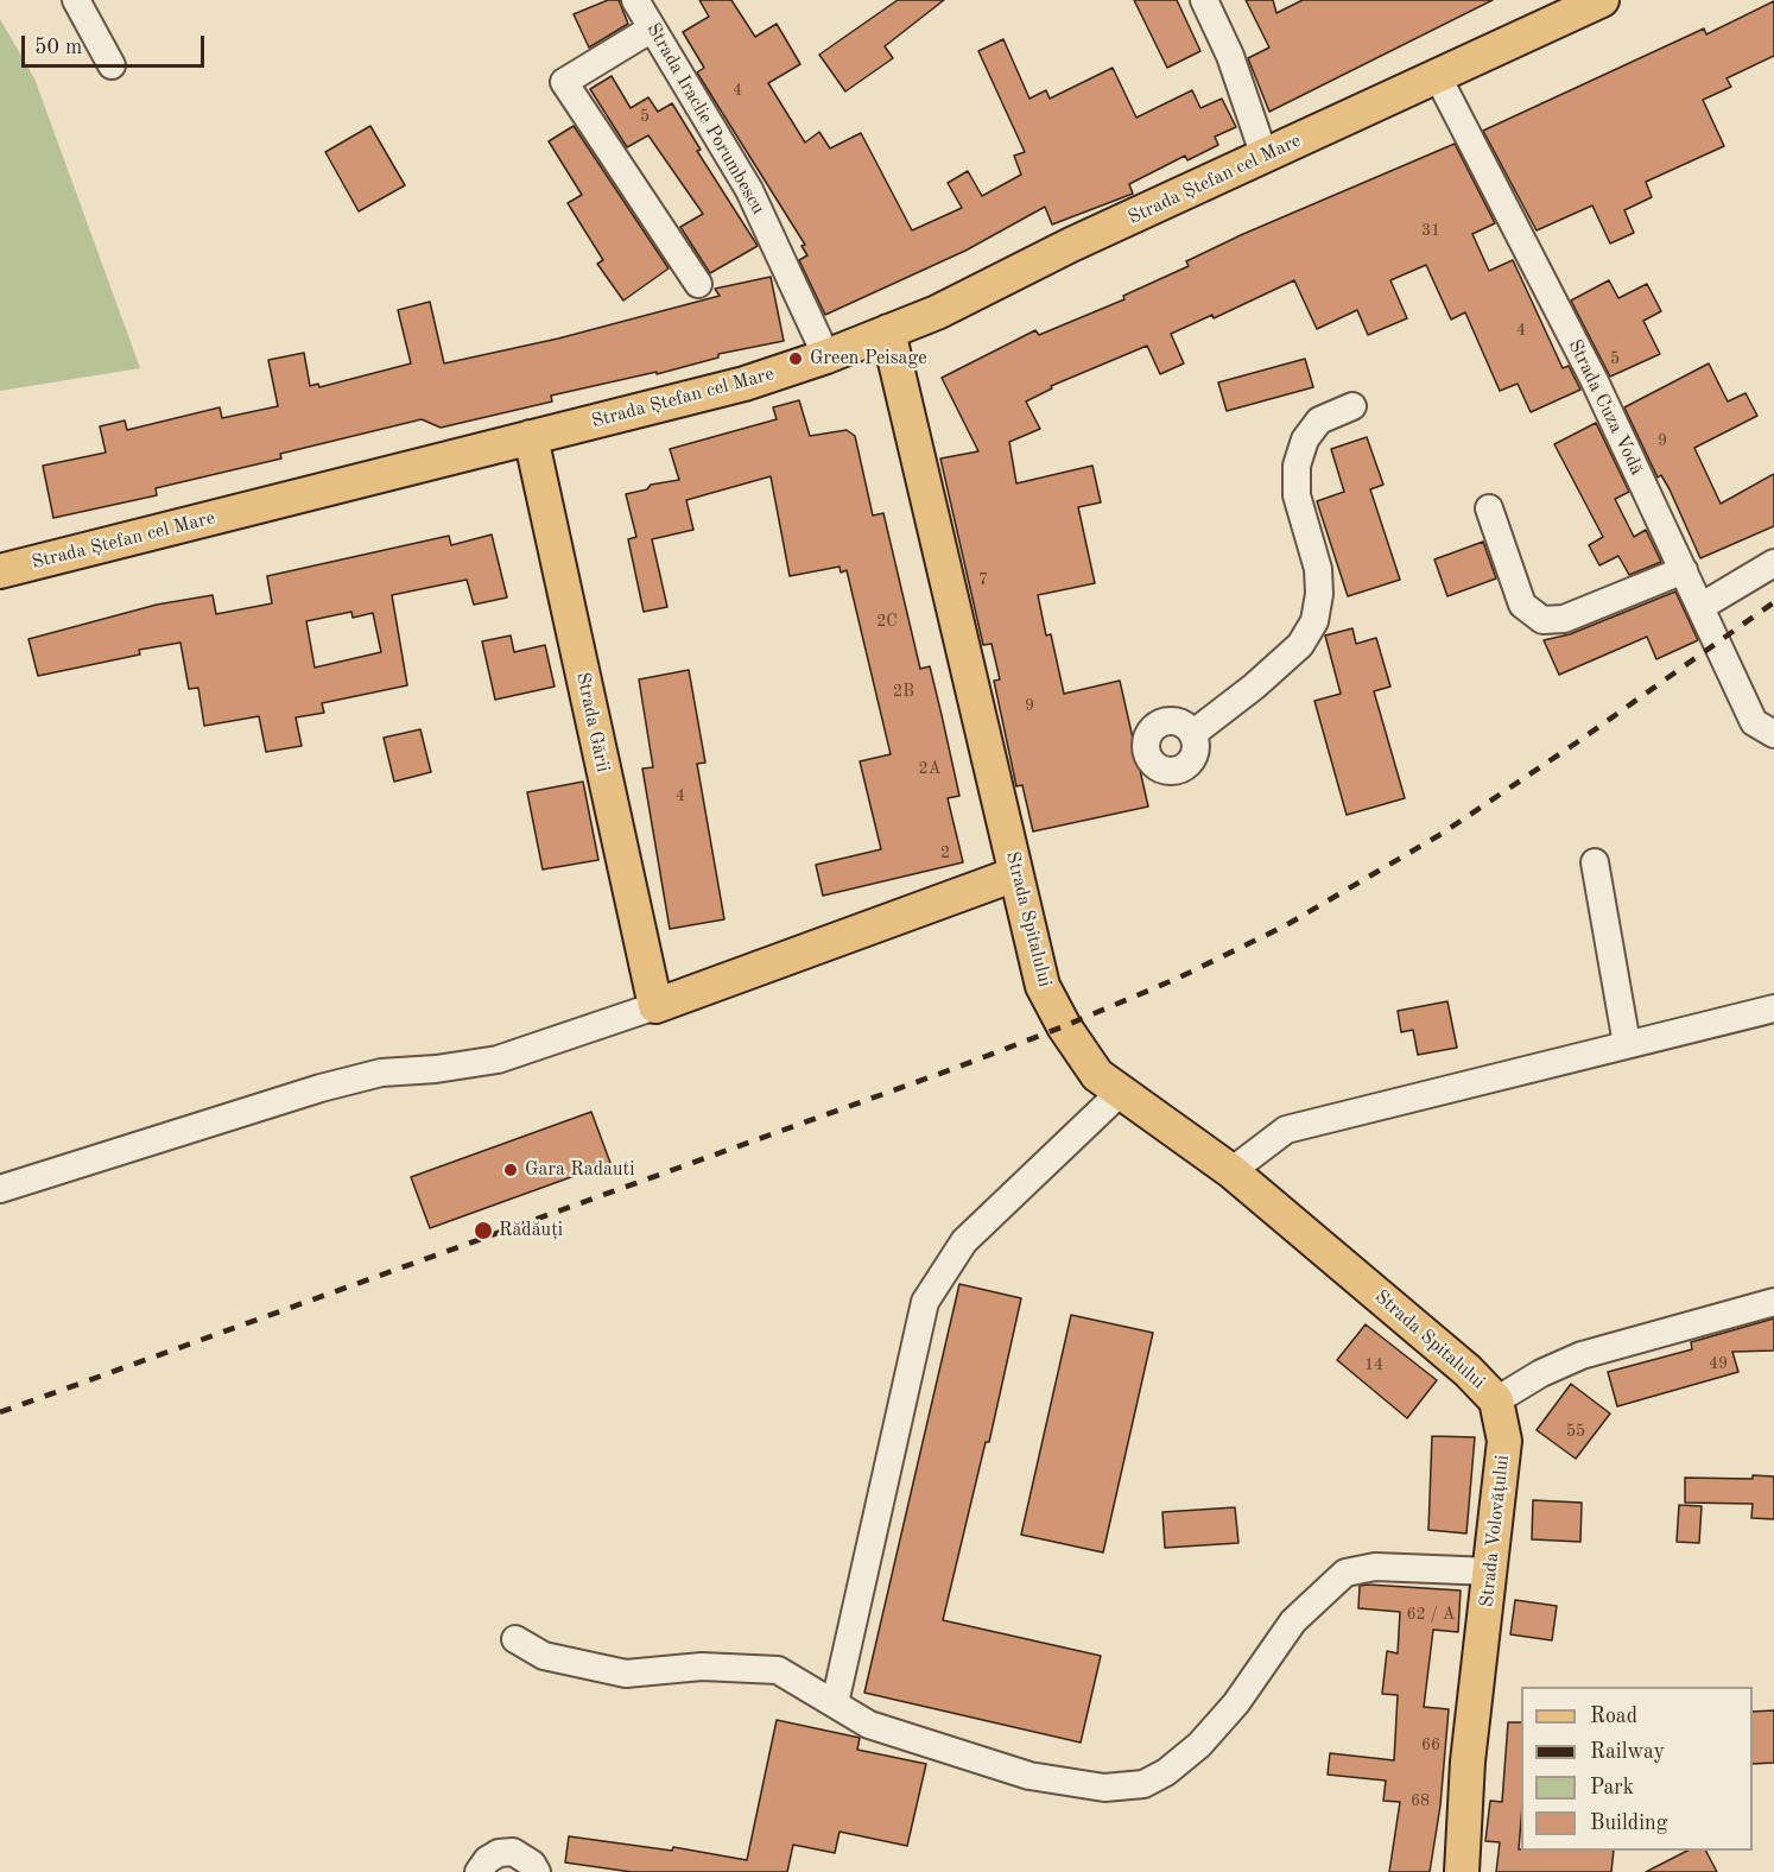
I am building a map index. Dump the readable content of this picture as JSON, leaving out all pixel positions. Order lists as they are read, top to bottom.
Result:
{
  "streets": {
    "main road": [
      "Strada Ștefan cel Mare",
      "Strada Gării",
      "Strada Spitalului",
      "Strada Volovățului"
    ],
    "street": ["Strada Iraclie Porumbescu", "Strada Cuza Vodă"]
  },
  "crossings": [
    ["Strada Iraclie Porumbescu", "Strada Ștefan cel Mare"],
    ["Strada Ștefan cel Mare", "Strada Cuza Vodă"],
    ["Strada Ștefan cel Mare", "Strada Gării"],
    ["Strada Ștefan cel Mare", "Strada Spitalului"],
    ["Strada Spitalului", "Strada Volovățului"]
  ],
  "places": ["Green Peisage", "Gara Radauti", "Rădăuți"],
  "house_numbers": [
    "4",
    "5",
    "31",
    "4",
    "5",
    "9",
    "7",
    "2C",
    "2B",
    "9",
    "2A",
    "4",
    "2",
    "49",
    "14",
    "55",
    "62 / A",
    "66",
    "68"
  ],
  "legend": [
    "Road",
    "Railway",
    "Park",
    "Building"
  ],
  "scale_bar": "50 m"
}
